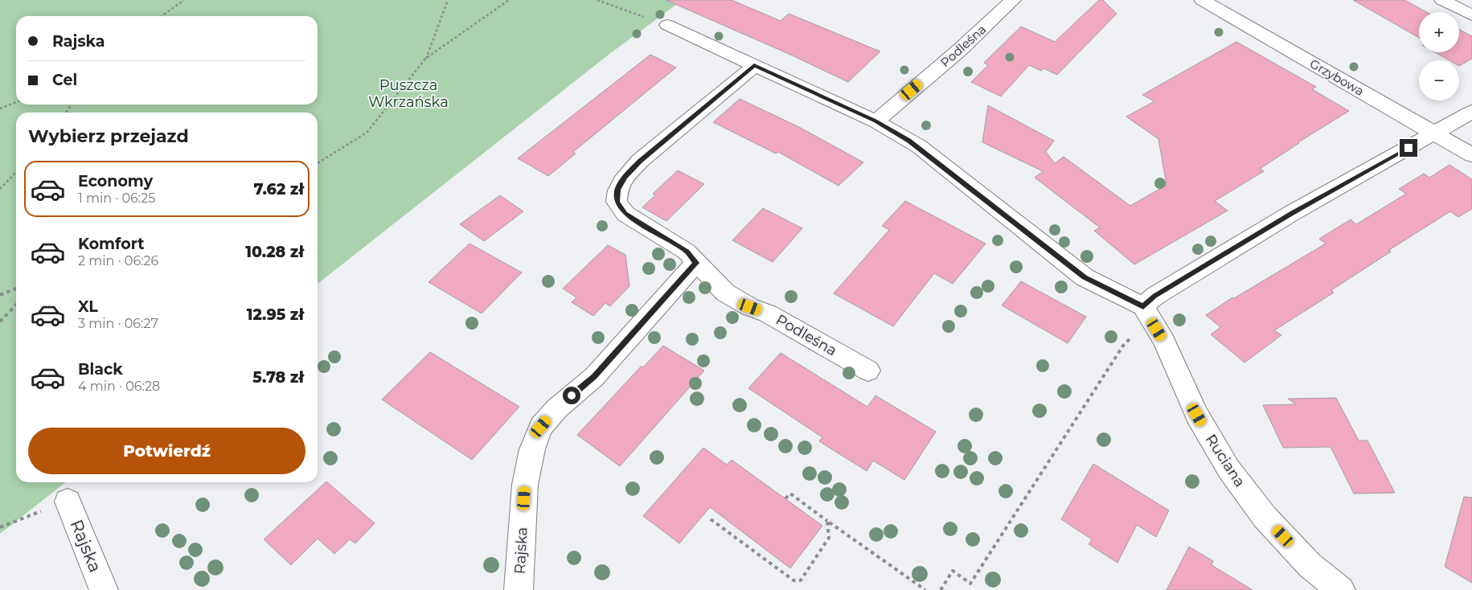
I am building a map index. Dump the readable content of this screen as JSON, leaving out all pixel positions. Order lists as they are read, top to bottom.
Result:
{
  "streets": {
    "street": [
      "Podleśna",
      "Grzybowa",
      "Ruciana",
      "Rajska"
    ]
  },
  "crossings": [
    ["Podleśna", "Rajska"]
  ],
  "parks": ["Puszcza Wkrzańska"],
  "page": {
    "map_buttons": ["+", "−"],
    "banner": ["Rajska", "Cel"],
    "heading": "Wybierz przejazd",
    "list": [
      {
        "name": "Economy",
        "note": "1 min · 06:25",
        "value": "7.62 zł"
      },
      {
        "name": "Komfort",
        "note": "2 min · 06:26",
        "value": "10.28 zł"
      },
      {
        "name": "XL",
        "note": "3 min · 06:27",
        "value": "12.95 zł"
      },
      {
        "name": "Black",
        "note": "4 min · 06:28",
        "value": "5.78 zł"
      }
    ],
    "buttons": "Potwierdź"
  }
}
